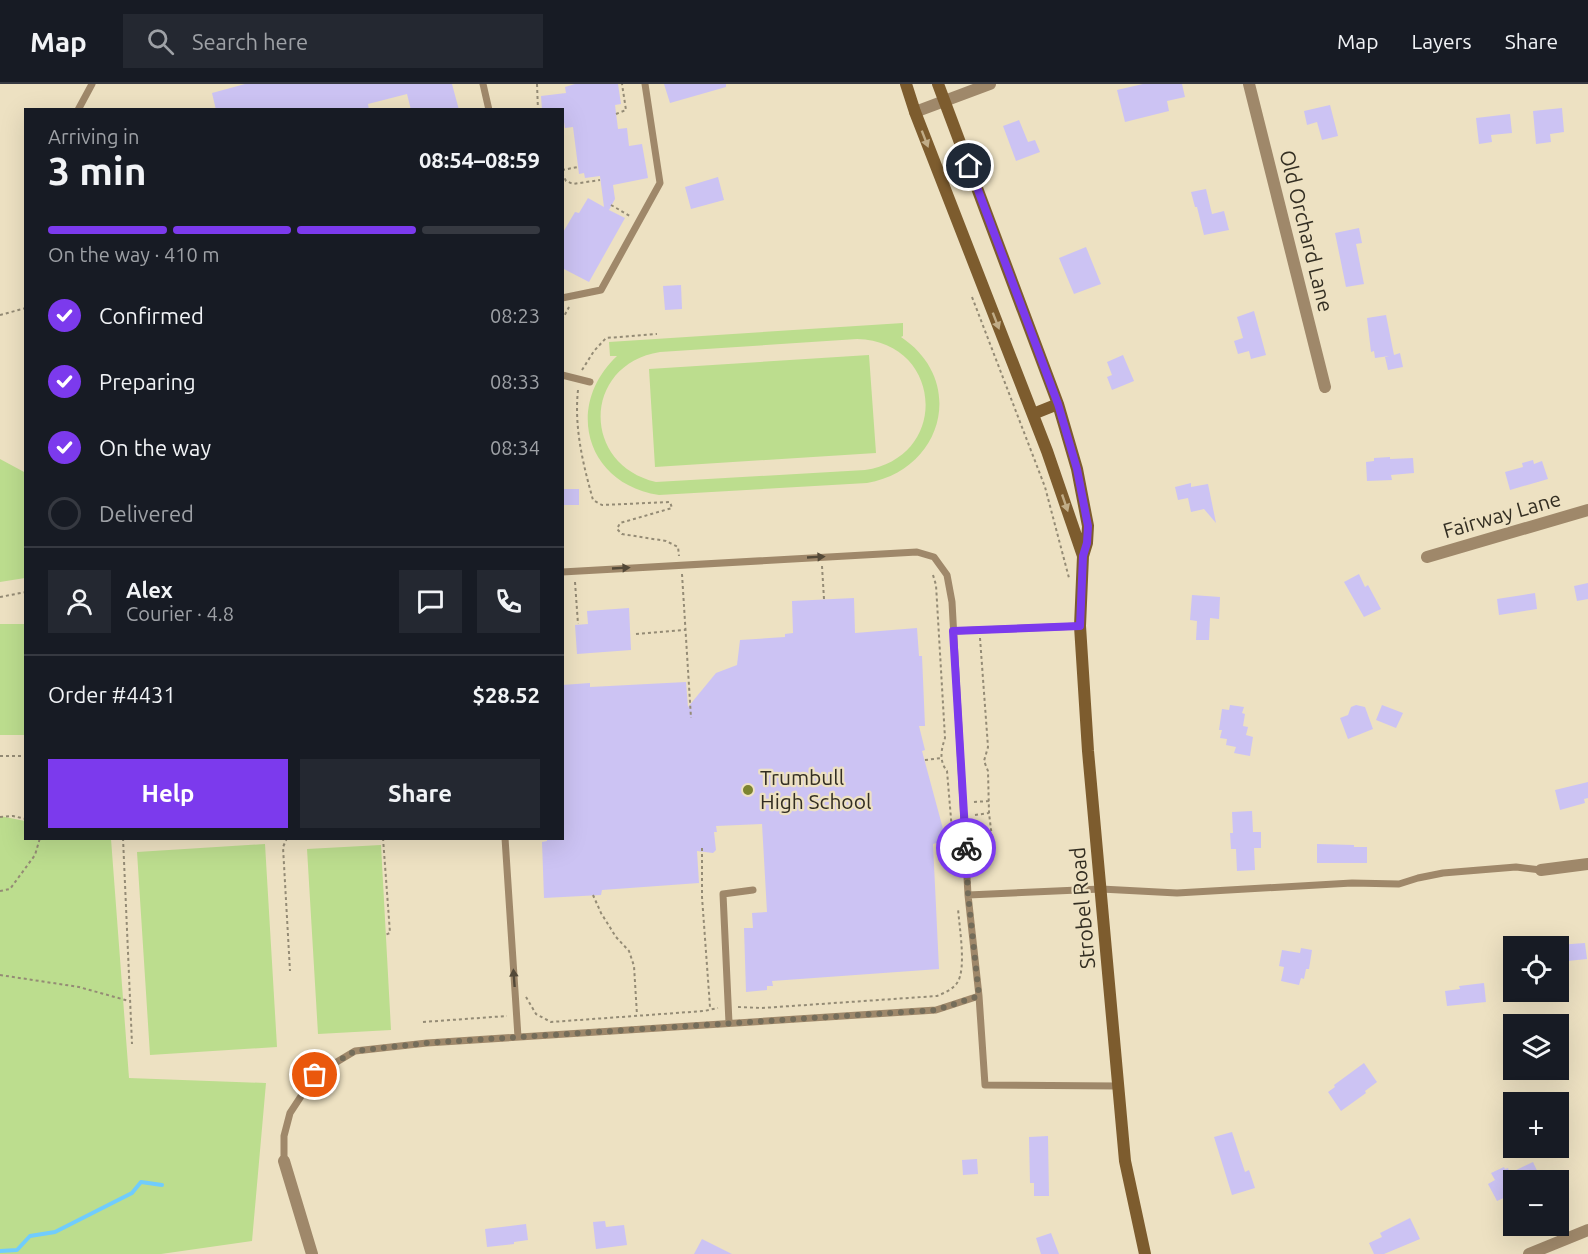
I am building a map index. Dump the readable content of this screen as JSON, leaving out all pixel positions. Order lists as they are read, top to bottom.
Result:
{
  "streets": {
    "street": ["Old Orchard Lane", "Fairway Lane", "Strobel Road"]
  },
  "places": ["Trumbull High School"],
  "page": {
    "header": "Map",
    "search": "Search here",
    "nav": ["Map", "Layers", "Share"],
    "heading": ["3 min", "Arriving in", "08:54–08:59"],
    "panel": [
      "Alex",
      "Courier · 4.8",
      "Order #4431",
      "$28.52"
    ],
    "bar": "On the way · 410 m",
    "list": [
      ["Confirmed", "08:23"],
      ["Preparing", "08:33"],
      ["On the way", "08:34"],
      "Delivered"
    ],
    "buttons": ["Help", "Share"],
    "map_buttons": ["+", "−"]
  }
}
